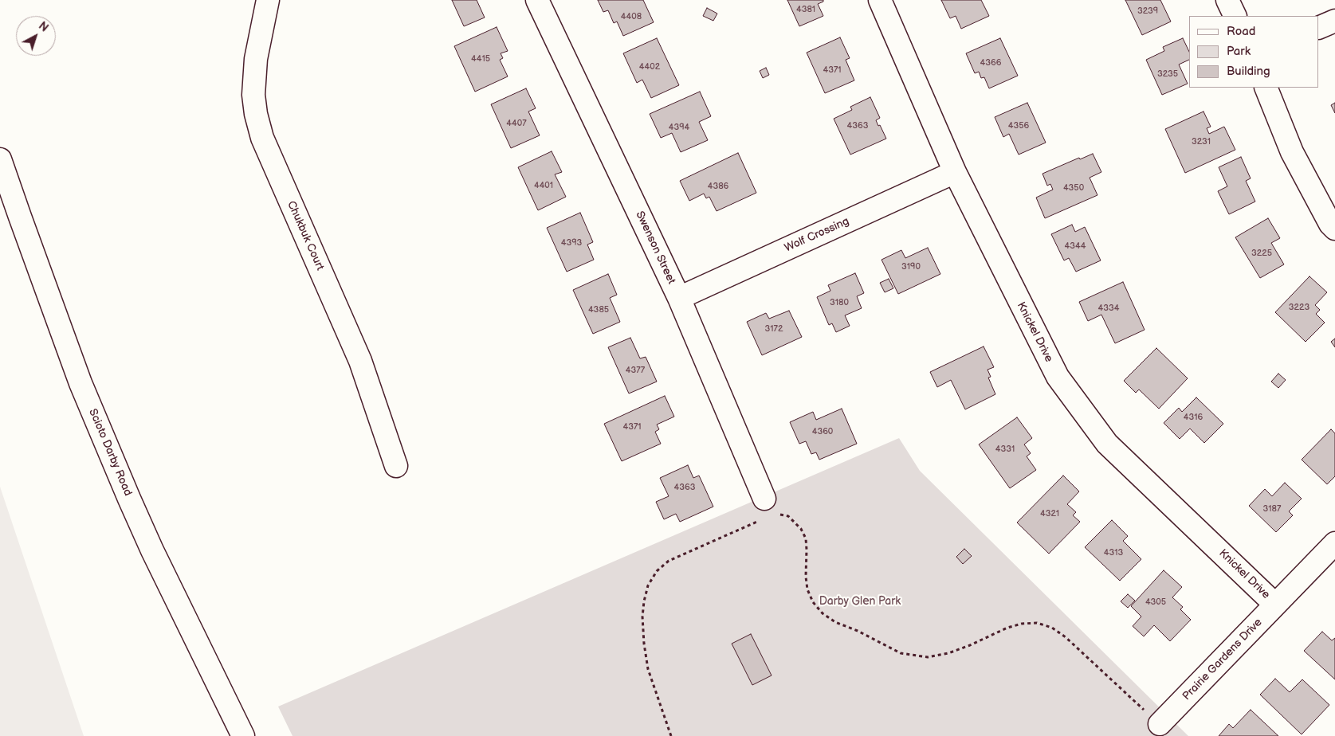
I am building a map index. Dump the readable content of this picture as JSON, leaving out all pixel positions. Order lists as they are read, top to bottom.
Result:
{
  "streets": {
    "street": [
      "Wolf Crossing",
      "Chukbuk Court",
      "Swenson Street",
      "Knickel Drive",
      "Scioto Darby Road",
      "Prairie Gardens Drive"
    ]
  },
  "crossings": [
    ["Wolf Crossing", "Swenson Street"],
    ["Wolf Crossing", "Knickel Drive"],
    ["Knickel Drive", "Prairie Gardens Drive"]
  ],
  "parks": ["Darby Glen Park"],
  "house_numbers": [
    "4381",
    "3239",
    "4408",
    "4415",
    "4366",
    "4402",
    "4371",
    "3235",
    "4407",
    "4363",
    "4356",
    "4394",
    "3231",
    "4401",
    "4386",
    "4350",
    "4393",
    "4344",
    "3225",
    "3190",
    "3180",
    "3223",
    "4334",
    "4385",
    "3172",
    "4377",
    "4316",
    "4371",
    "4360",
    "4331",
    "4363",
    "3187",
    "4321",
    "4313",
    "4305"
  ],
  "legend": ["Road", "Park", "Building"],
  "north": "top right"
}
